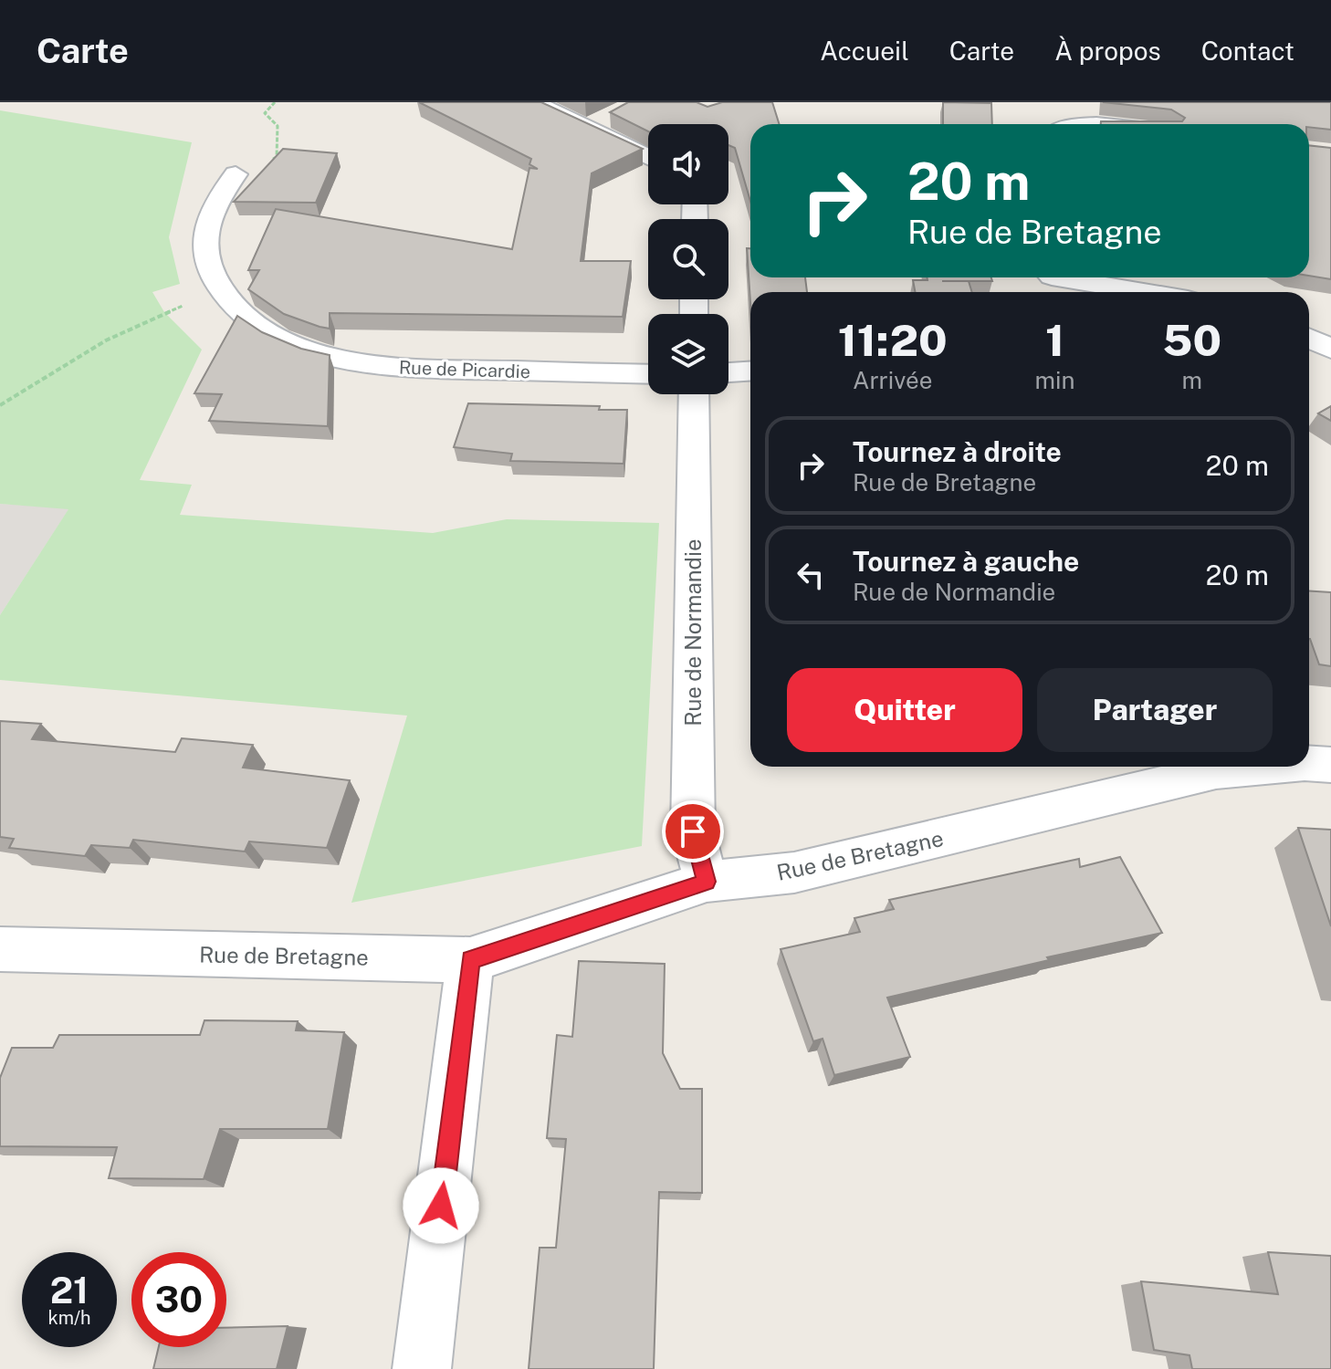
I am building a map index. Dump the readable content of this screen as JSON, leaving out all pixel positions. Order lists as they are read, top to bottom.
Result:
{
  "streets": {
    "street": ["Rue de Picardie", "Rue de Normandie", "Rue de Bretagne"]
  },
  "crossings": [
    ["Rue de Normandie", "Rue de Bretagne"]
  ],
  "page": {
    "header": "Carte",
    "nav": [
      "Accueil",
      "Carte",
      "À propos",
      "Contact"
    ],
    "turn": ["20 m", "Rue de Bretagne"],
    "eta": [
      "11:20",
      "Arrivée",
      "1",
      "min",
      "50",
      "m"
    ],
    "list": [
      {
        "name": "Tournez à droite",
        "note": "Rue de Bretagne",
        "value": "20 m"
      },
      {
        "name": "Tournez à gauche",
        "note": "Rue de Normandie",
        "value": "20 m"
      }
    ],
    "buttons": ["Quitter", "Partager"],
    "speed": "21 km/h",
    "limit": "30"
  }
}
